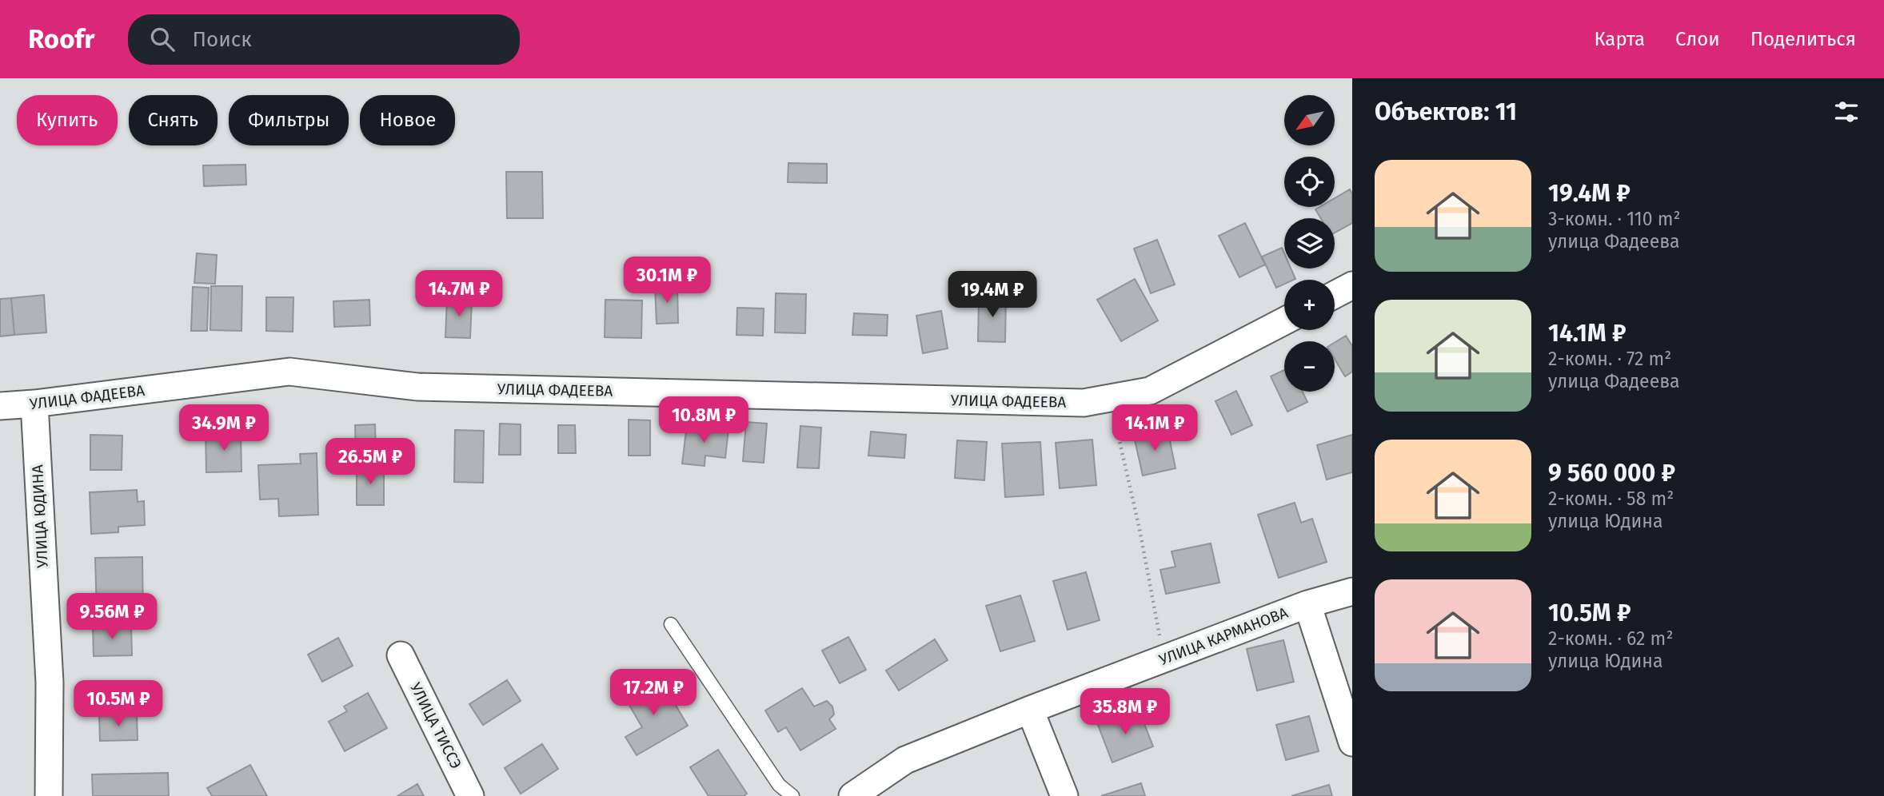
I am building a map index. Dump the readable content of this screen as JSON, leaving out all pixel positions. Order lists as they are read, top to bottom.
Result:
{
  "streets": {
    "street": [
      "УЛИЦА ФАДЕЕВА",
      "УЛИЦА ЮДИНА",
      "УЛИЦА КАРМАНОВА",
      "УЛИЦА ТИССЭ"
    ]
  },
  "crossings": [
    ["УЛИЦА ФАДЕЕВА", "УЛИЦА ЮДИНА"]
  ],
  "north": "bottom left",
  "page": {
    "header": "Roofr",
    "search": "Поиск",
    "nav": ["Карта", "Слои", "Поделиться"],
    "heading": "Объектов: 11",
    "map_buttons": ["+", "−"],
    "chip": [
      "Купить",
      "Снять",
      "Фильтры",
      "Новое"
    ],
    "list": [
      {
        "name": "19.4M ₽",
        "note": "3-комн. · 110 m² · улица Фадеева"
      },
      {
        "name": "14.1M ₽",
        "note": "2-комн. · 72 m² · улица Фадеева"
      },
      {
        "name": "9 560 000 ₽",
        "note": "2-комн. · 58 m² · улица Юдина"
      },
      {
        "name": "10.5M ₽",
        "note": "2-комн. · 62 m² · улица Юдина"
      }
    ],
    "price": [
      "30.1M ₽",
      "14.7M ₽",
      "19.4M ₽",
      "10.8M ₽",
      "34.9M ₽",
      "14.1M ₽",
      "26.5M ₽",
      "9.56M ₽",
      "17.2M ₽",
      "10.5M ₽",
      "35.8M ₽"
    ]
  }
}
